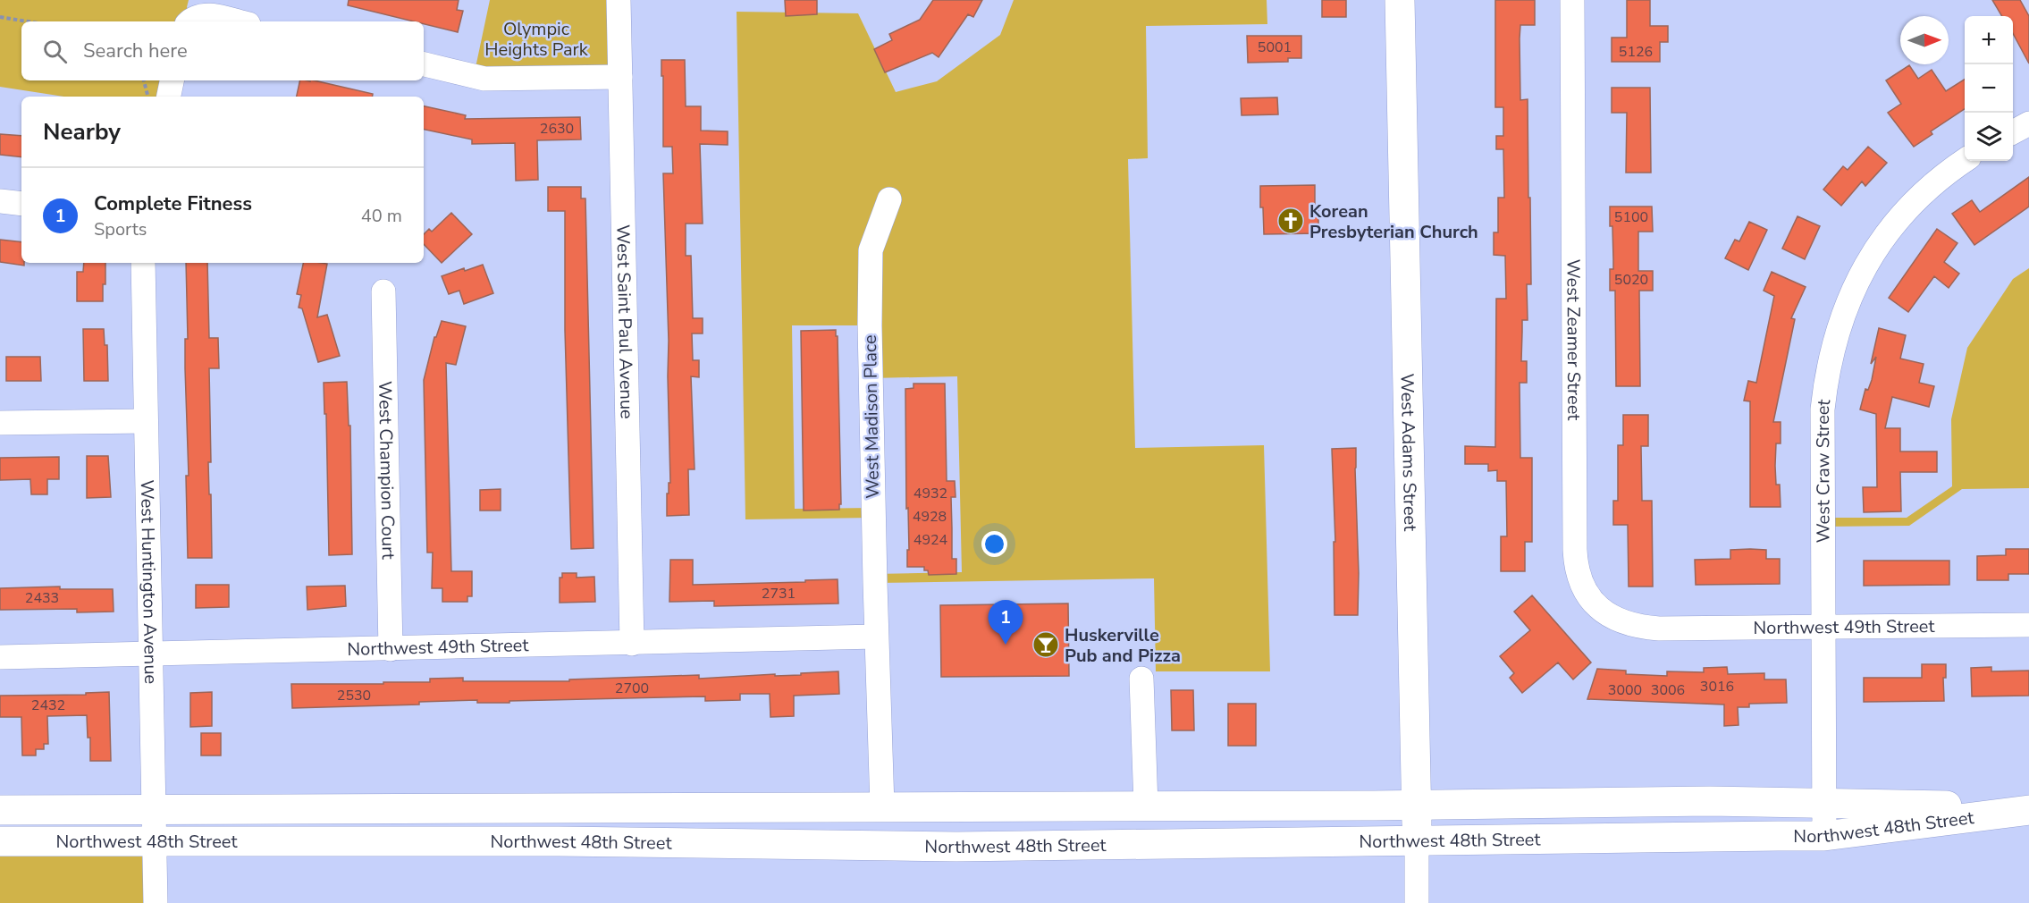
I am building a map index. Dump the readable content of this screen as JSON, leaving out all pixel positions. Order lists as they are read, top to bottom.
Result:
{
  "streets": {
    "main road": ["West Adams Street", "Northwest 48th Street"],
    "street": [
      "West Saint Paul Avenue",
      "West Zeamer Street",
      "West Madison Place",
      "West Champion Court",
      "West Craw Street",
      "West Huntington Avenue",
      "Northwest 49th Street"
    ]
  },
  "crossings": [
    ["West Saint Paul Avenue", "Northwest 49th Street"],
    ["West Zeamer Street", "Northwest 49th Street"],
    ["West Madison Place", "Northwest 49th Street"],
    ["West Madison Place", "Northwest 48th Street"],
    ["West Adams Street", "Northwest 48th Street"],
    ["West Champion Court", "Northwest 49th Street"],
    ["West Craw Street", "Northwest 49th Street"],
    ["West Craw Street", "Northwest 48th Street"],
    ["West Huntington Avenue", "Northwest 49th Street"],
    ["West Huntington Avenue", "Northwest 48th Street"]
  ],
  "parks": ["Olympic Heights Park"],
  "places": {
    "church": ["Korean Presbyterian Church"],
    "bar": ["Huskerville Pub and Pizza"]
  },
  "house_numbers": [
    "5001",
    "5126",
    "2630",
    "5100",
    "5020",
    "4932",
    "4928",
    "4924",
    "2731",
    "2433",
    "3016",
    "2700",
    "3000",
    "3006",
    "2530",
    "2432"
  ],
  "north": "right",
  "page": {
    "map_buttons": ["+", "−"],
    "search": "Search here",
    "heading": "Nearby",
    "list": [
      {
        "mark": "1",
        "name": "Complete Fitness",
        "note": "Sports",
        "value": "40 m"
      }
    ],
    "pins": "1"
  }
}
